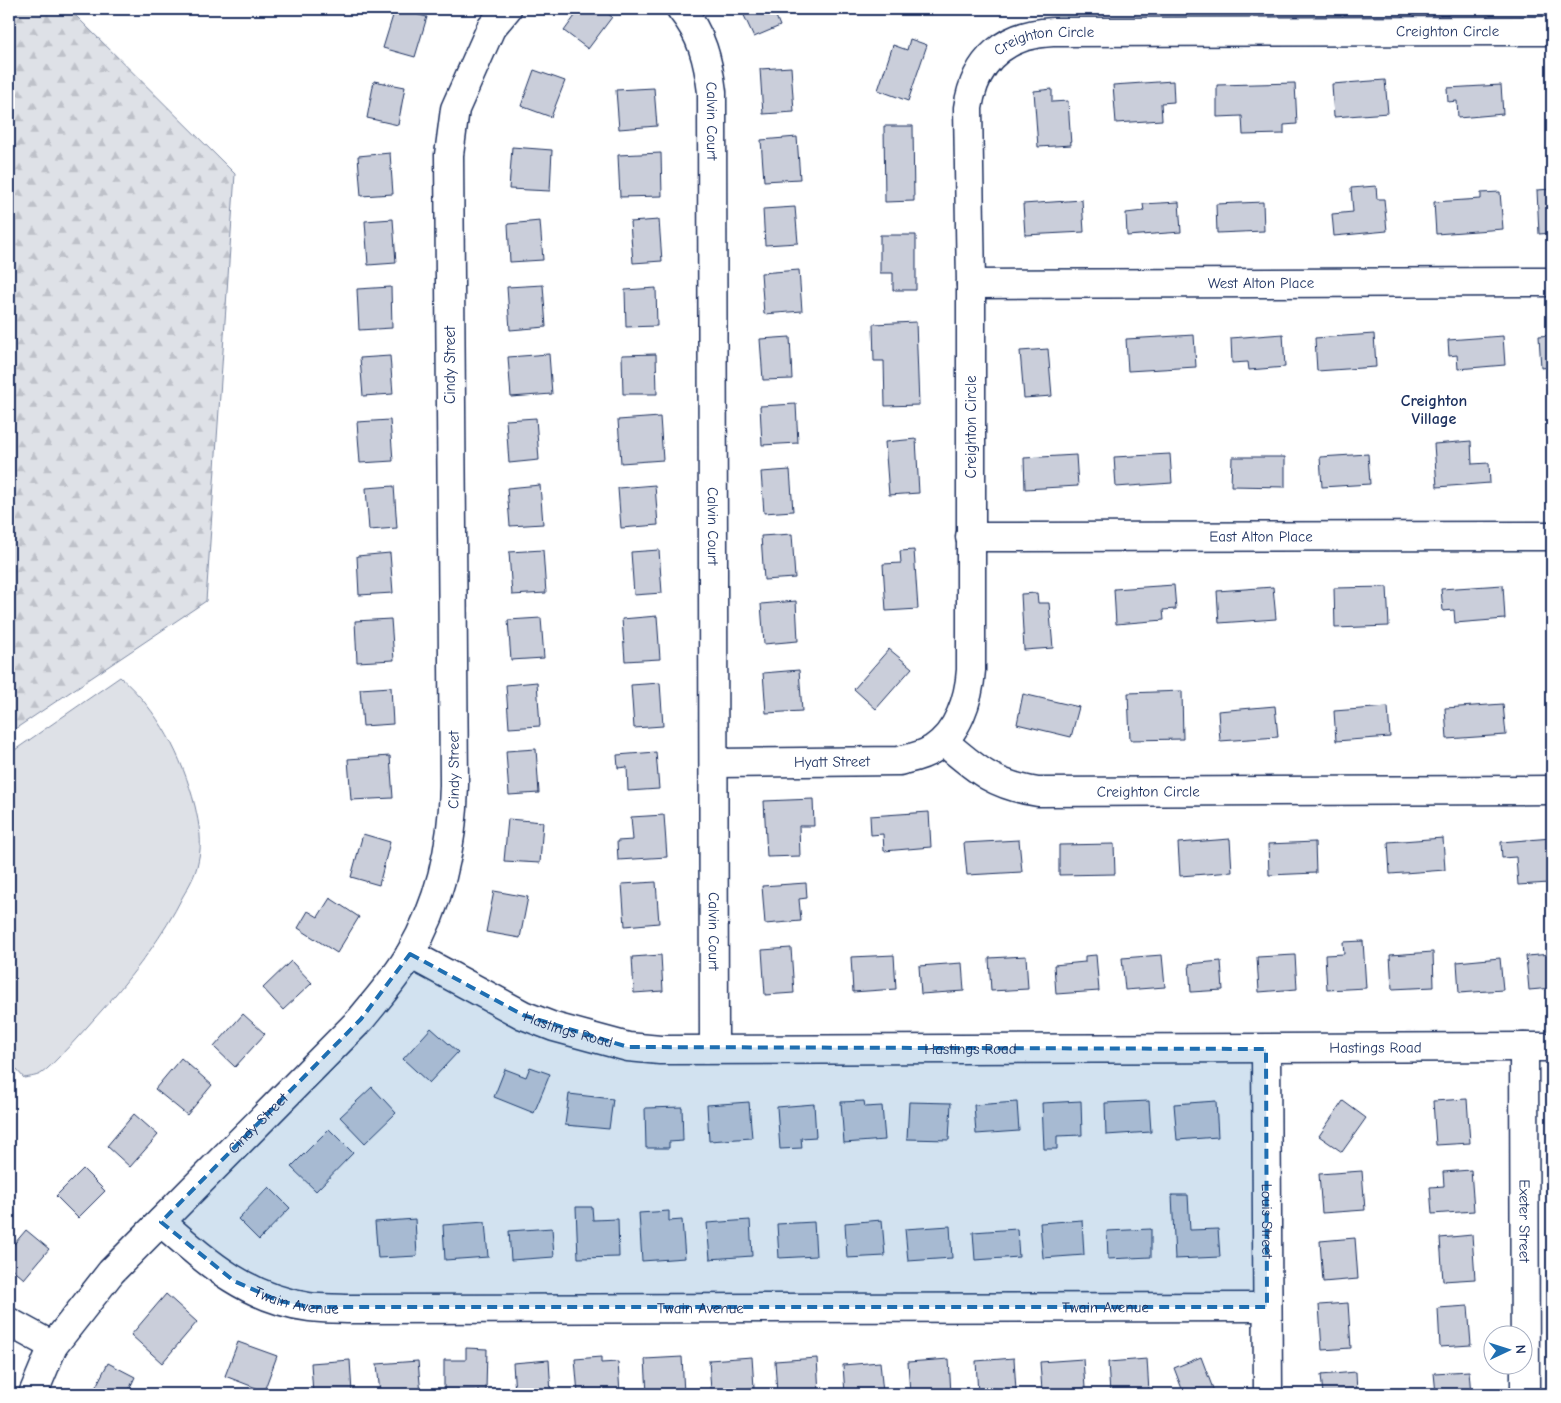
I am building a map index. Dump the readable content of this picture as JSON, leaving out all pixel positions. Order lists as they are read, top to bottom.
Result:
{
  "streets": {
    "street": [
      "Creighton Circle",
      "Calvin Court",
      "West Alton Place",
      "Cindy Street",
      "East Alton Place",
      "Hyatt Street",
      "Hastings Road",
      "Exeter Street",
      "Louis Street",
      "Twain Avenue"
    ]
  },
  "crossings": [
    ["Creighton Circle", "West Alton Place"],
    ["Creighton Circle", "East Alton Place"],
    ["Creighton Circle", "Hyatt Street"],
    ["Calvin Court", "Hyatt Street"],
    ["Calvin Court", "Hastings Road"],
    ["Cindy Street", "Hastings Road"],
    ["Cindy Street", "Twain Avenue"],
    ["Hastings Road", "Exeter Street"],
    ["Hastings Road", "Louis Street"],
    ["Louis Street", "Twain Avenue"]
  ],
  "districts": ["Creighton Village"],
  "north": "right"
}
